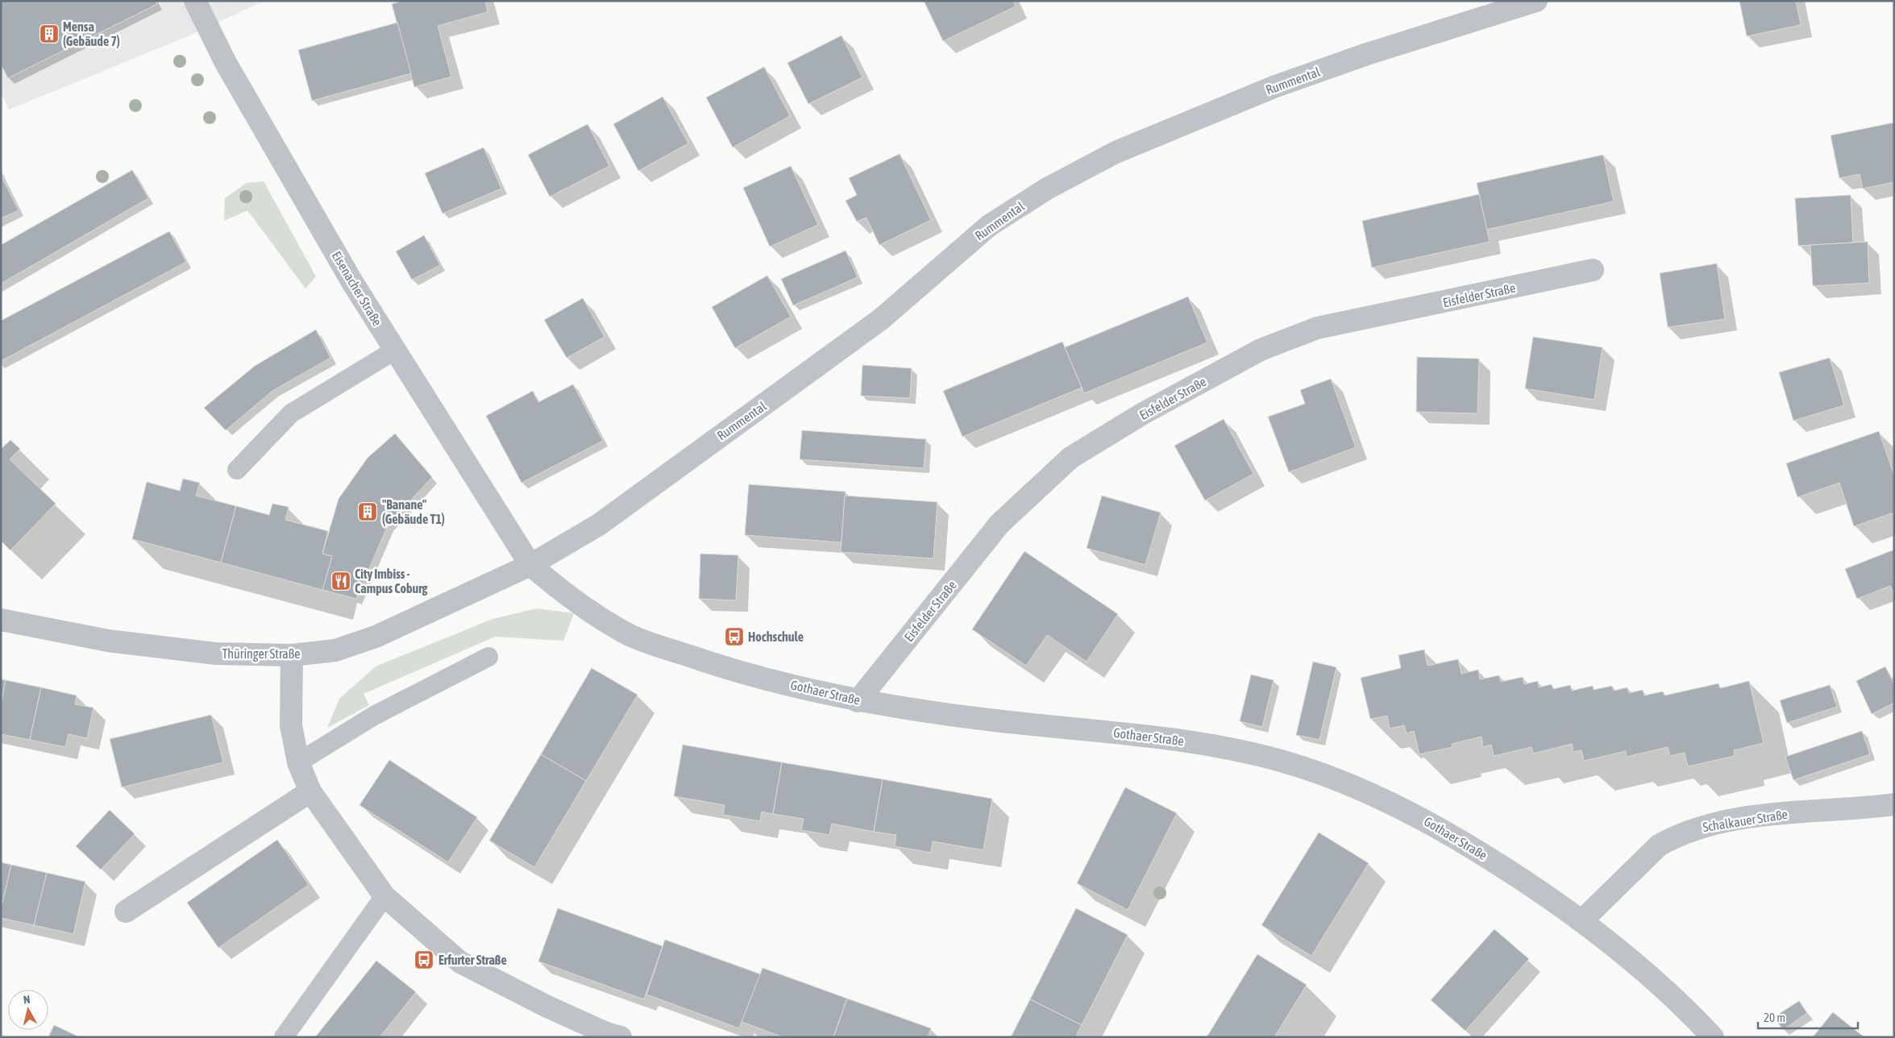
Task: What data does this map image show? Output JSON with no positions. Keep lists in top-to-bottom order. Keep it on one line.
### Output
{"streets":{"street":["Rummental","Eisenacher Straße","Eisfelder Straße","Thüringer Straße","Gothaer Straße","Schalkauer Straße"]},"crossings":[["Rummental","Eisenacher Straße"],["Rummental","Thüringer Straße"],["Rummental","Gothaer Straße"],["Eisenacher Straße","Thüringer Straße"],["Eisenacher Straße","Gothaer Straße"],["Eisfelder Straße","Gothaer Straße"],["Thüringer Straße","Gothaer Straße"],["Gothaer Straße","Schalkauer Straße"]],"places":{"building":["Mensa (Gebäude 7)","\"Banane\" (Gebäude T1)"],"restaurant":["City Imbiss - Campus Coburg"],"bus stop":["Hochschule","Erfurter Straße"]},"scale_bar":"20 m","north":"top"}
